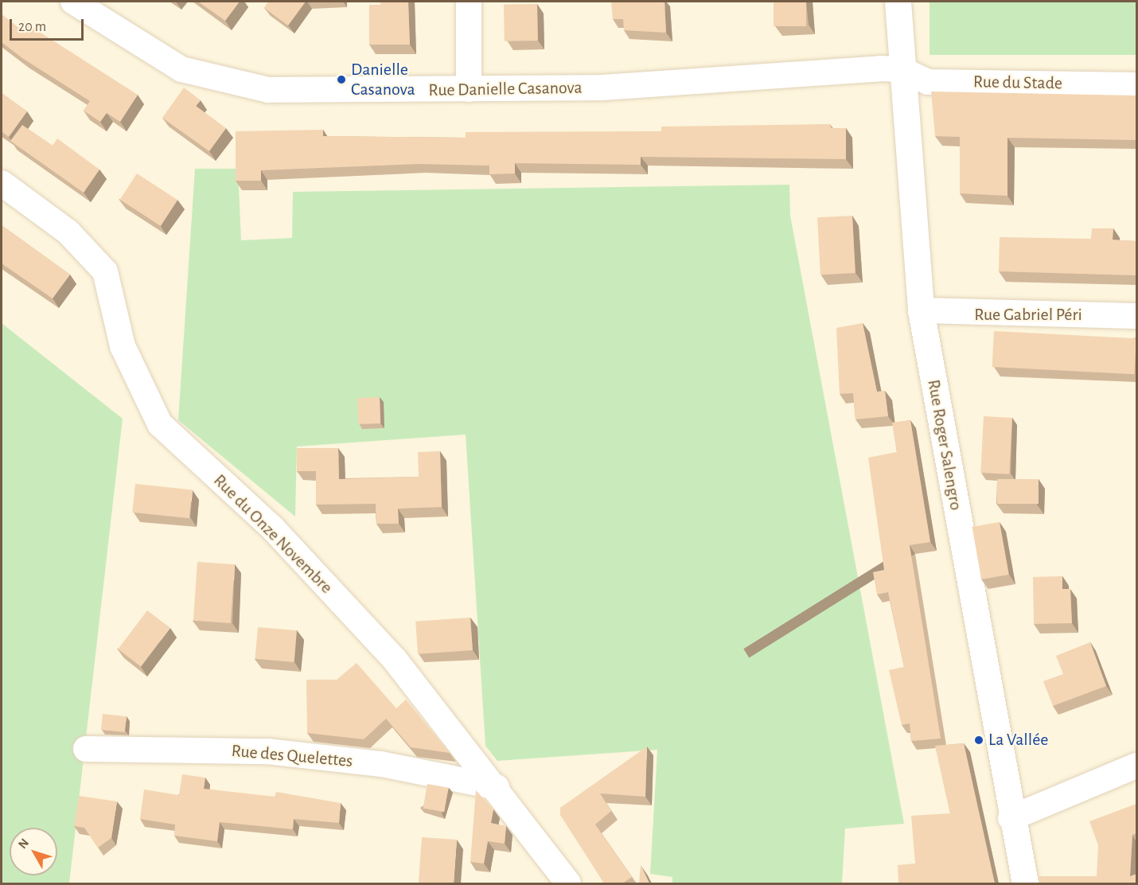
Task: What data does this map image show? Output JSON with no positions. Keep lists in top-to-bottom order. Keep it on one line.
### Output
{"streets":{"street":["Rue du Stade","Rue Danielle Casanova","Rue Gabriel Péri","Rue Roger Salengro","Rue du Onze Novembre","Rue des Quelettes"]},"crossings":[["Rue du Stade","Rue Danielle Casanova"],["Rue du Stade","Rue Roger Salengro"],["Rue Danielle Casanova","Rue Roger Salengro"],["Rue Gabriel Péri","Rue Roger Salengro"],["Rue du Onze Novembre","Rue des Quelettes"]],"places":["Danielle Casanova","La Vallée"],"scale_bar":"20 m","north":"top left"}
